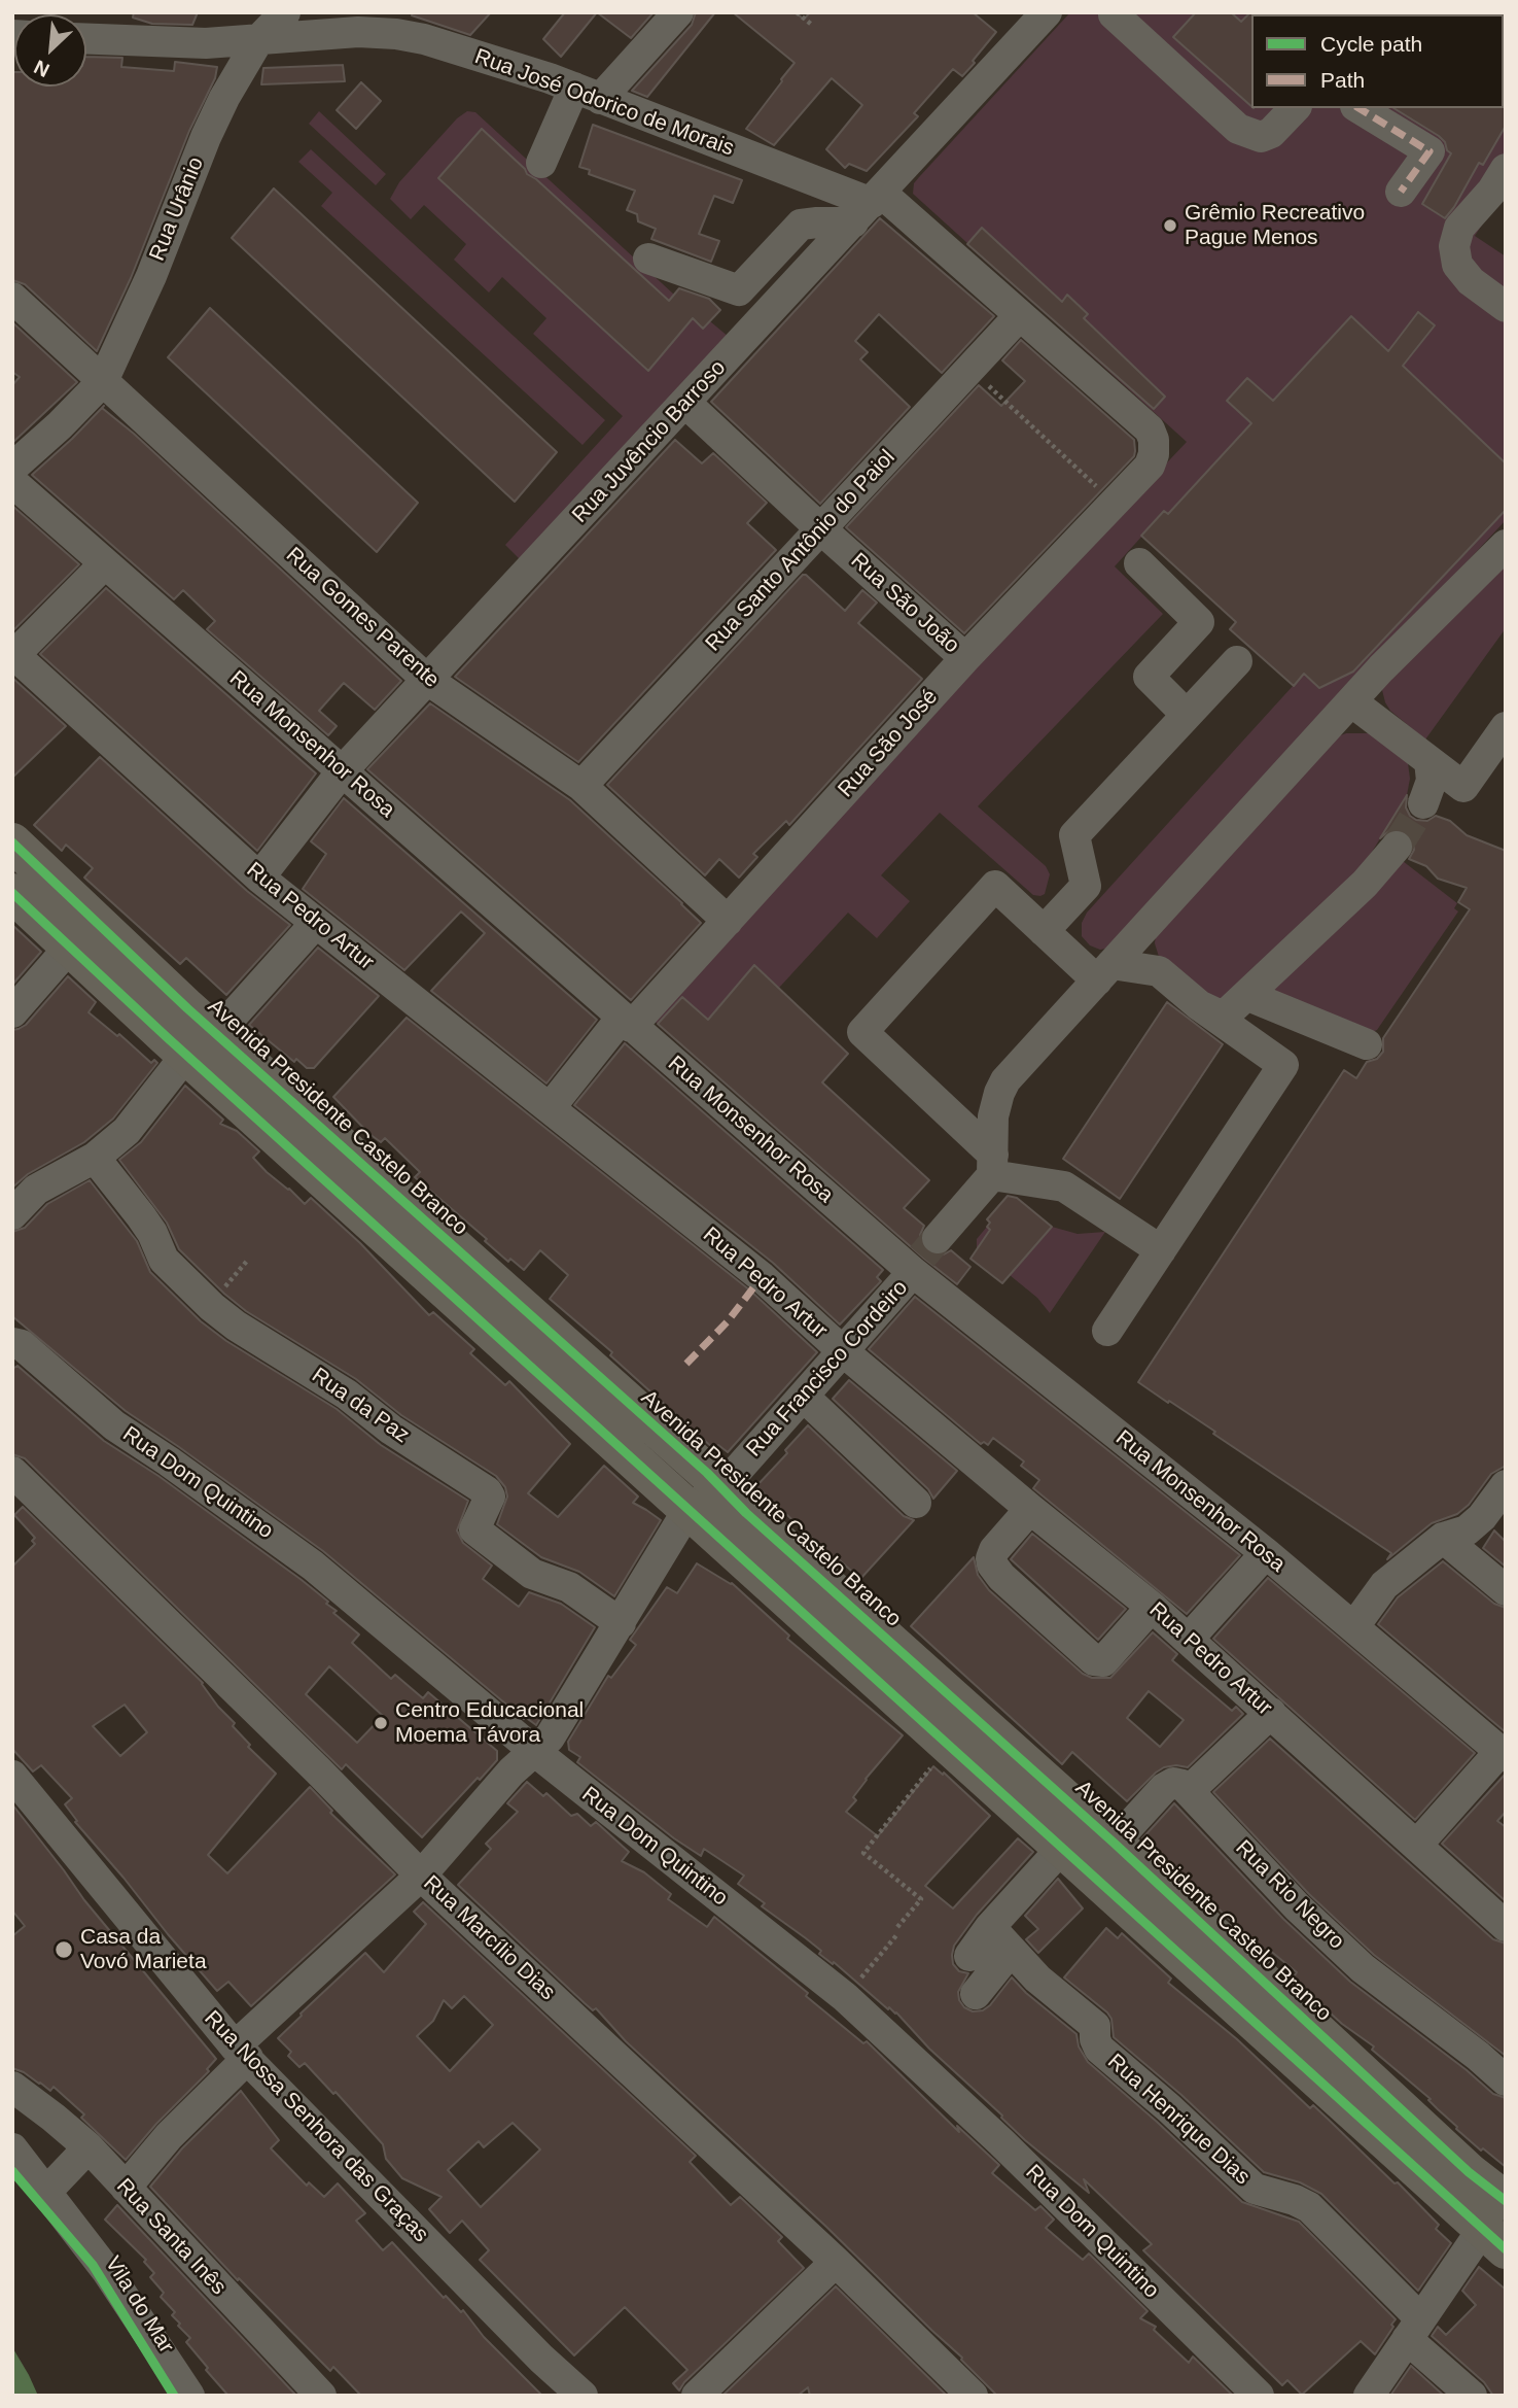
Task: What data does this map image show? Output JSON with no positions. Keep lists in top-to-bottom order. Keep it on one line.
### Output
{"streets":{"main road":["Avenida Presidente Castelo Branco"],"street":["Rua José Odorico de Morais","Rua Urânio","Rua Juvêncio Barroso","Rua Santo Antônio do Paiol","Rua São João","Rua Gomes Parente","Rua São José","Rua Monsenhor Rosa","Rua Pedro Artur","Rua Francisco Cordeiro","Rua da Paz","Rua Dom Quintino","Rua Rio Negro","Rua Marcílio Dias","Rua Henrique Dias","Rua Nossa Senhora das Graças","Rua Santa Inês"],"cycle path":["Vila do Mar"]},"crossings":[["Rua José Odorico de Morais","Rua Urânio"],["Rua José Odorico de Morais","Rua Juvêncio Barroso"],["Rua José Odorico de Morais","Rua Santo Antônio do Paiol"],["Rua José Odorico de Morais","Rua São José"],["Rua Urânio","Rua Gomes Parente"],["Rua Juvêncio Barroso","Rua São João"],["Rua Juvêncio Barroso","Rua Gomes Parente"],["Rua Juvêncio Barroso","Rua Monsenhor Rosa"],["Rua Juvêncio Barroso","Rua Pedro Artur"],["Rua Santo Antônio do Paiol","Rua São João"],["Rua Santo Antônio do Paiol","Rua Gomes Parente"],["Rua São João","Rua São José"],["Rua Gomes Parente","Rua São José"],["Rua São José","Rua Monsenhor Rosa"],["Rua São José","Rua Pedro Artur"],["Rua Monsenhor Rosa","Rua Francisco Cordeiro"],["Rua Pedro Artur","Rua Francisco Cordeiro"],["Avenida Presidente Castelo Branco","Rua Francisco Cordeiro"],["Rua Francisco Cordeiro","Rua da Paz"],["Rua Francisco Cordeiro","Rua Dom Quintino"],["Rua Francisco Cordeiro","Rua Marcílio Dias"],["Rua Francisco Cordeiro","Rua Nossa Senhora das Graças"],["Rua Francisco Cordeiro","Rua Santa Inês"]],"places":["Grêmio Recreativo Pague Menos","Centro Educacional Moema Távora","Casa da Vovó Marieta"],"legend":["Cycle path","Path"],"north":"bottom left"}
